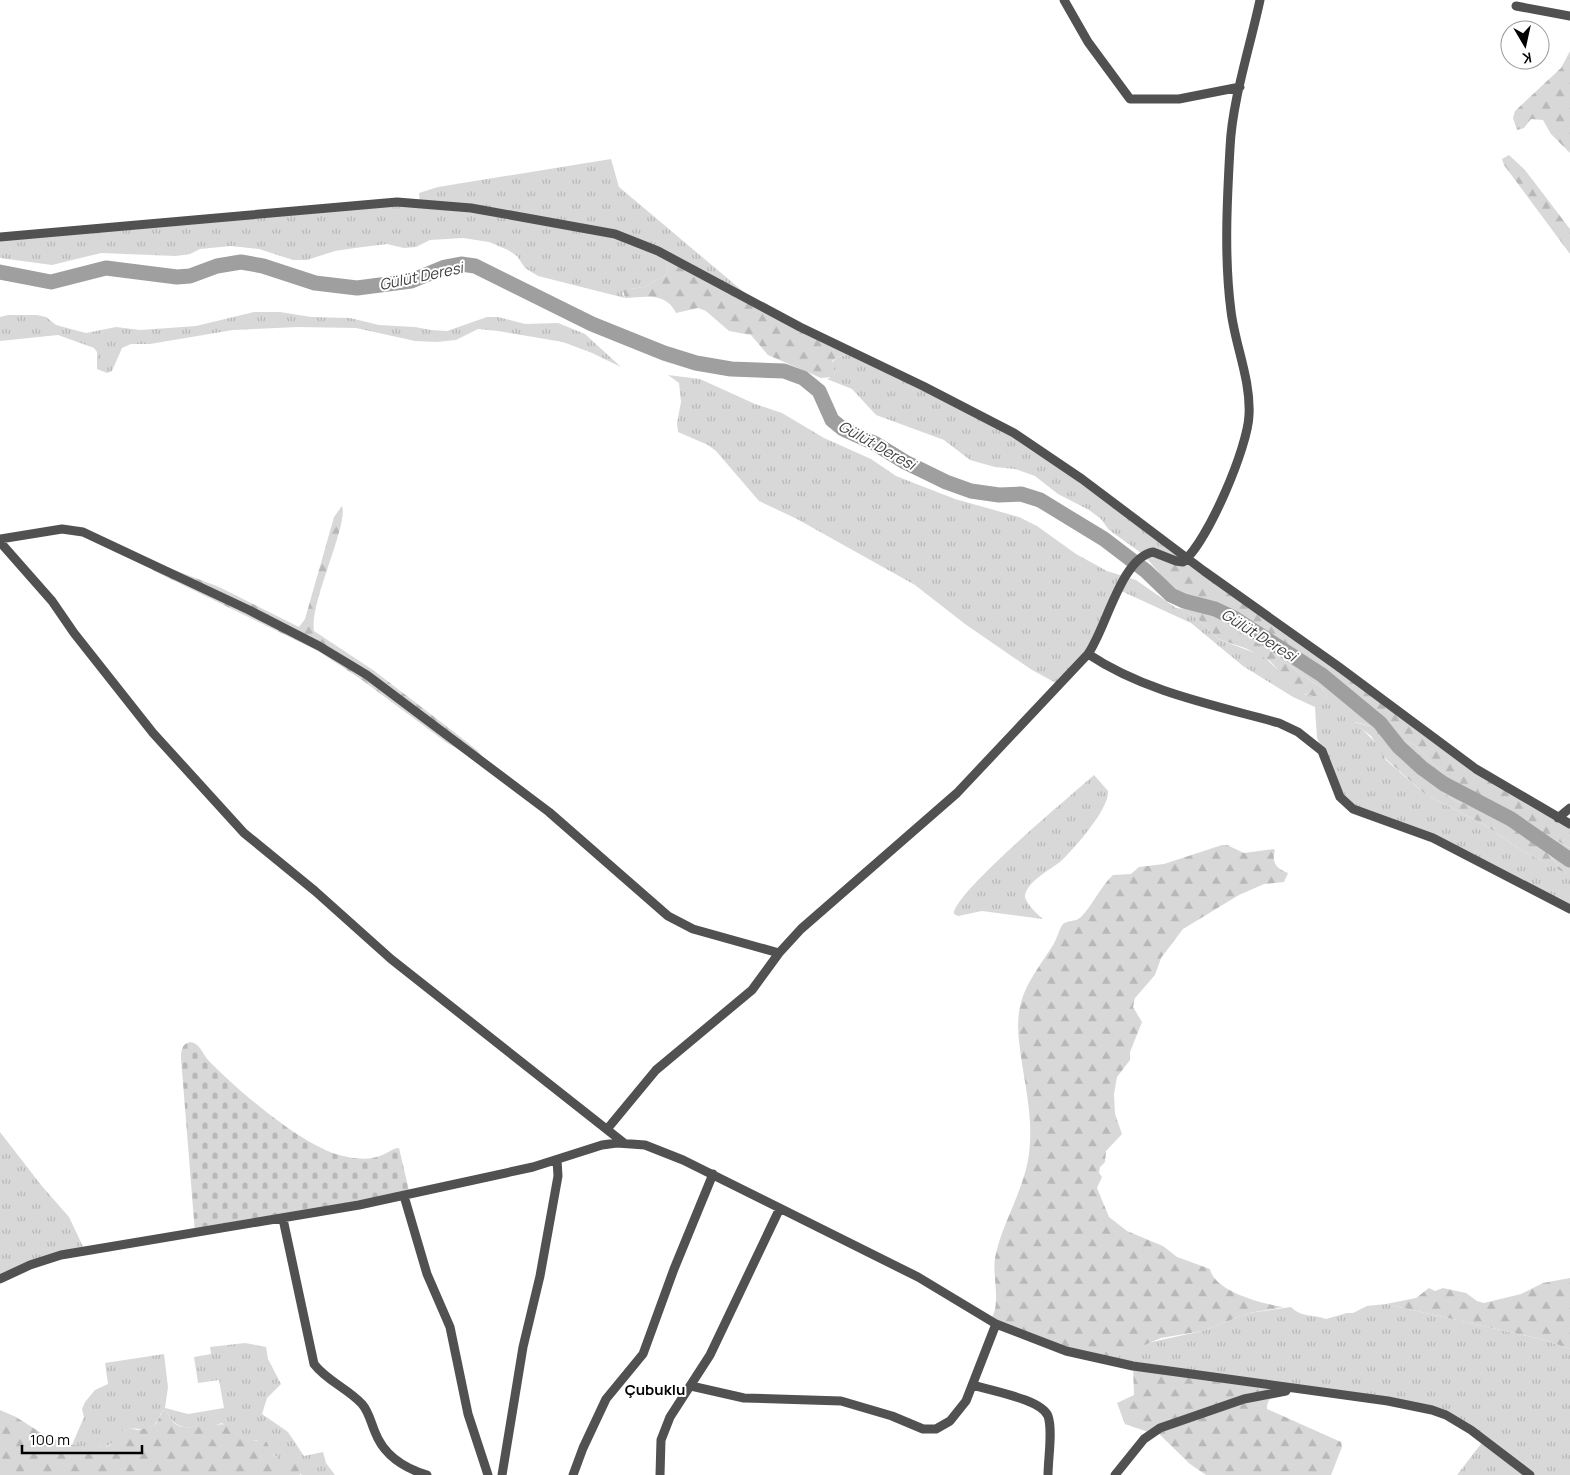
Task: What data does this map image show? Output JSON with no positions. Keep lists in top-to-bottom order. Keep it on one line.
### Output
{"districts":["Çubuklu"],"water":["Gülüt Deresi"],"scale_bar":"100 m","north":"bottom"}
